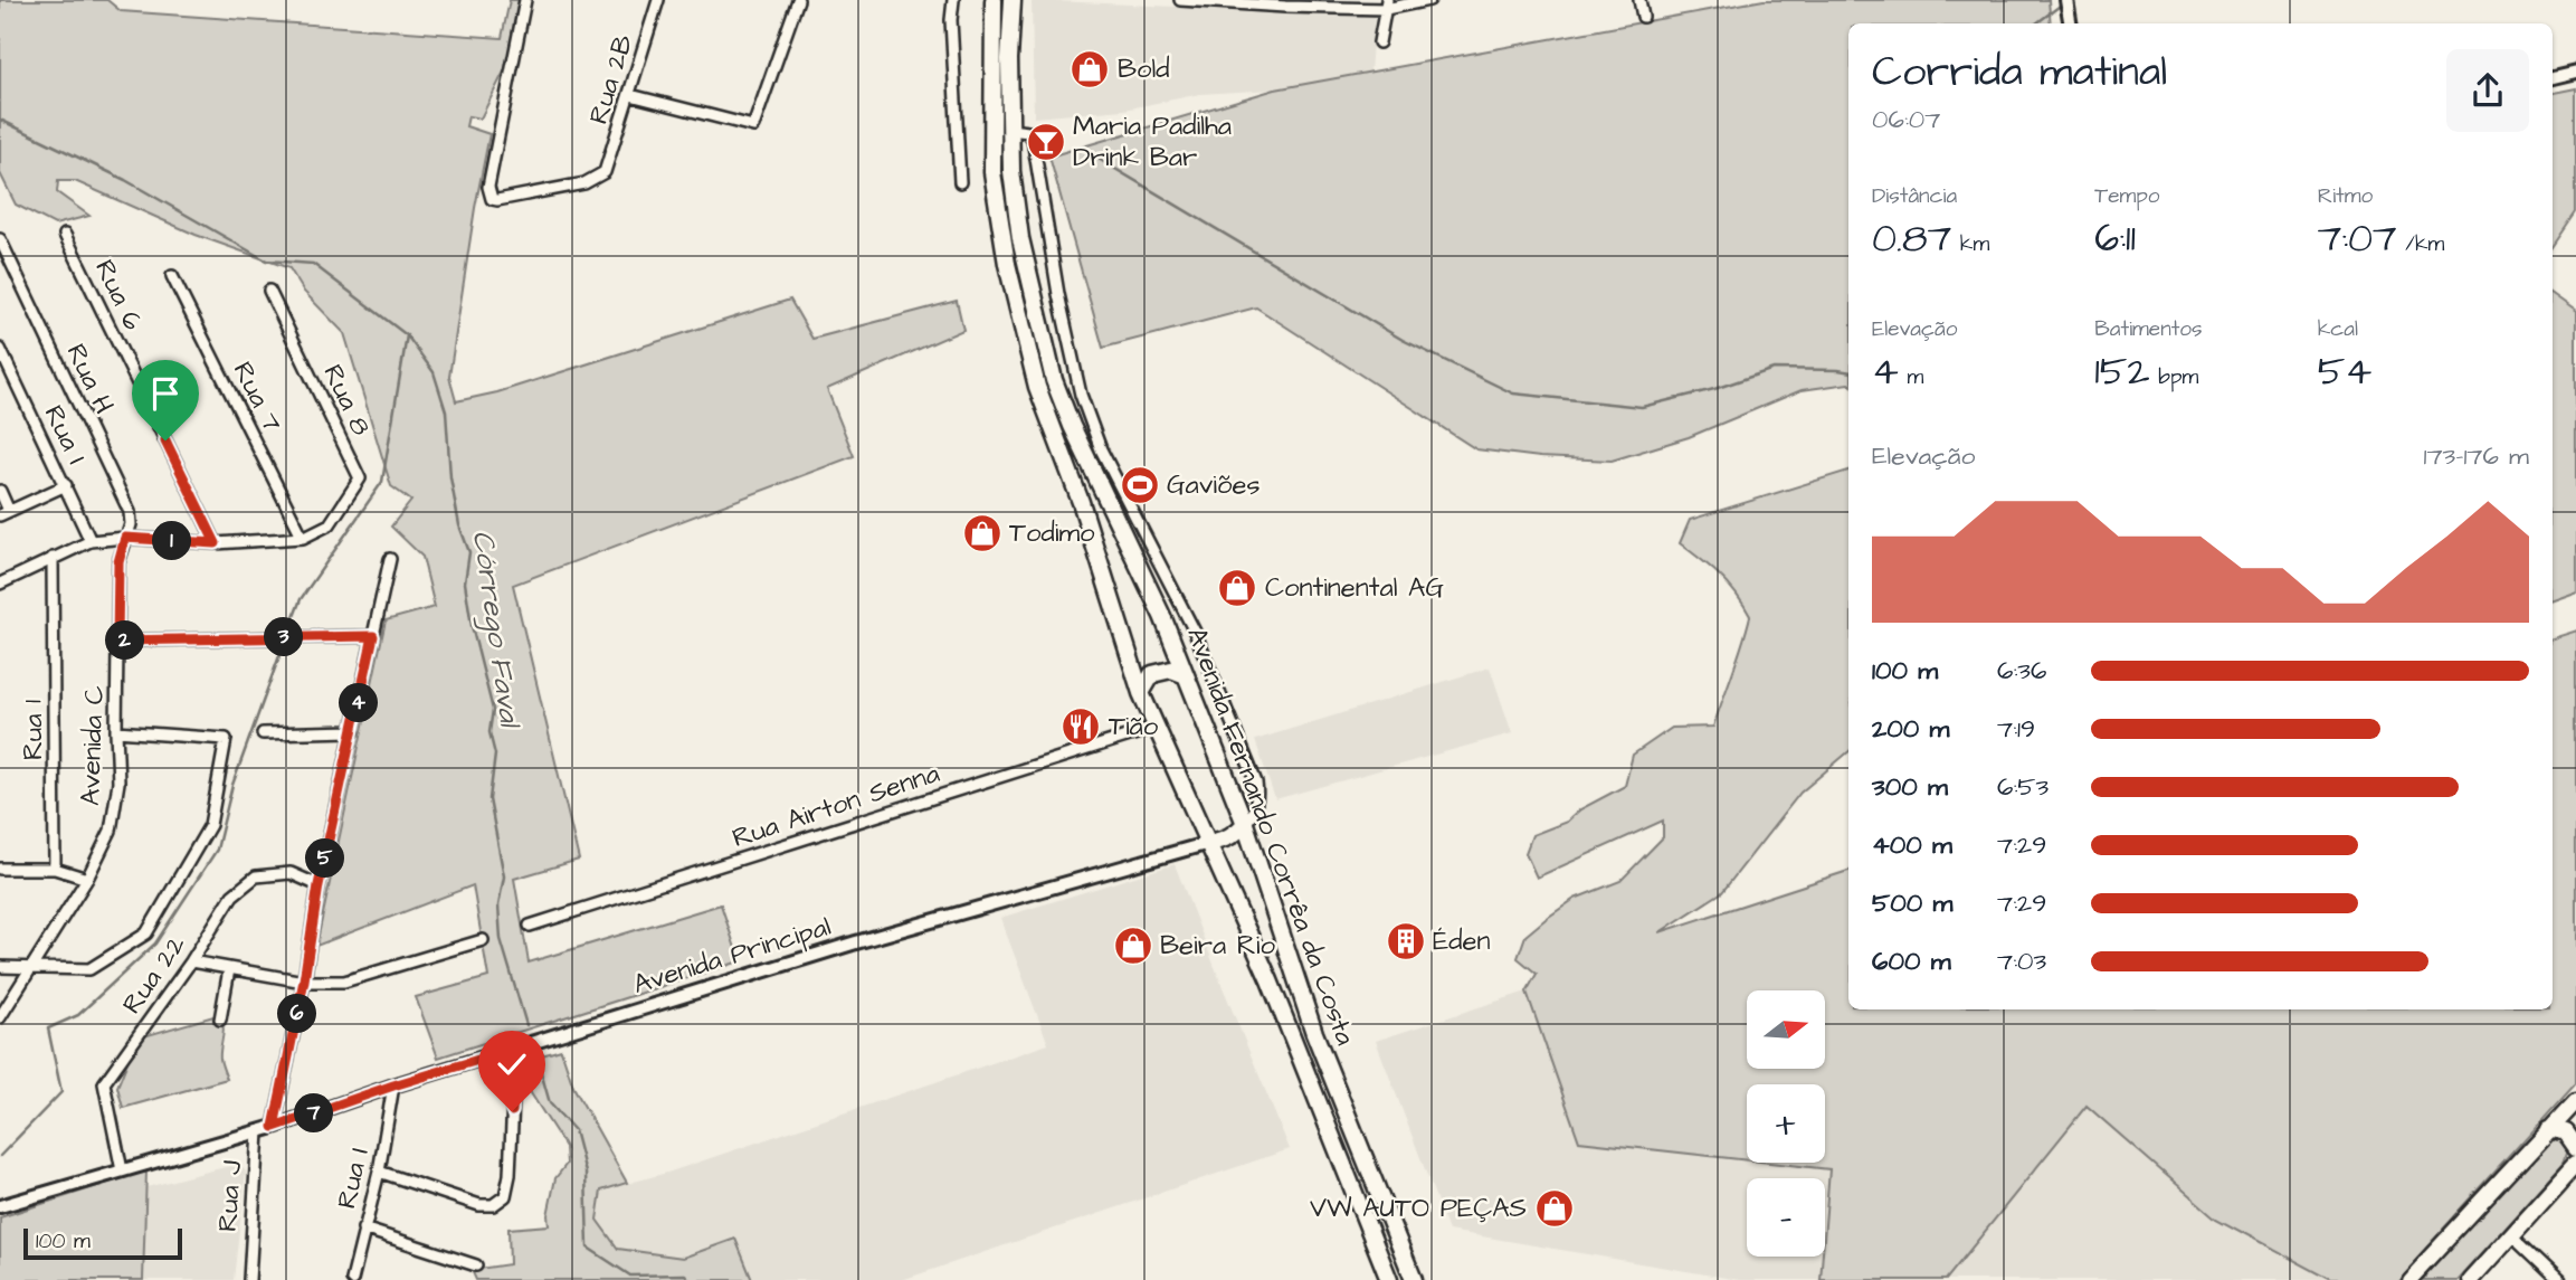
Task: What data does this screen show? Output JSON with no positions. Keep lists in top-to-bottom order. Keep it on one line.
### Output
{"streets":{"main road":["Avenida Fernando Corrêa da Costa"],"street":["Rua 2B","Rua 6","Rua H","Rua 7","Rua 8","Rua I","Rua 1","Avenida C","Rua Airton Senna","Avenida Principal","Rua 22","Rua J"]},"crossings":[["Rua H","Avenida C"],["Rua 7","Rua 8"],["Rua I","Avenida Principal"],["Rua Airton Senna","Avenida Fernando Corrêa da Costa"],["Avenida Fernando Corrêa da Costa","Avenida Principal"],["Avenida Principal","Rua J"]],"water":["Córrego Faval"],"places":{"shop":["Bold","Todimo","Continental AG","Beira Rio","VW AUTO PEÇAS"],"bar":["Maria Padilha Drink Bar"],"sports":["Gaviões"],"restaurant":["Tião"],"building":["Éden"]},"scale_bar":"100 m","north":"right","page":{"heading":["Corrida matinal","06:07"],"stats":[["Distância","0.87 km"],["Tempo","6:11"],["Ritmo","7:07 /km"],["Elevação","4 m"],["Batimentos","152 bpm"],["kcal","54"]],"chart":["Elevação","173–176 m"],"pins":["1","3","2","4","5","6","7"],"list":[{"name":"100 m","note":"6:36"},{"name":"200 m","note":"7:19"},{"name":"300 m","note":"6:53"},{"name":"400 m","note":"7:29"},{"name":"500 m","note":"7:29"},{"name":"600 m","note":"7:03"}],"map_buttons":["+","−"],"scale":"100 m"}}
